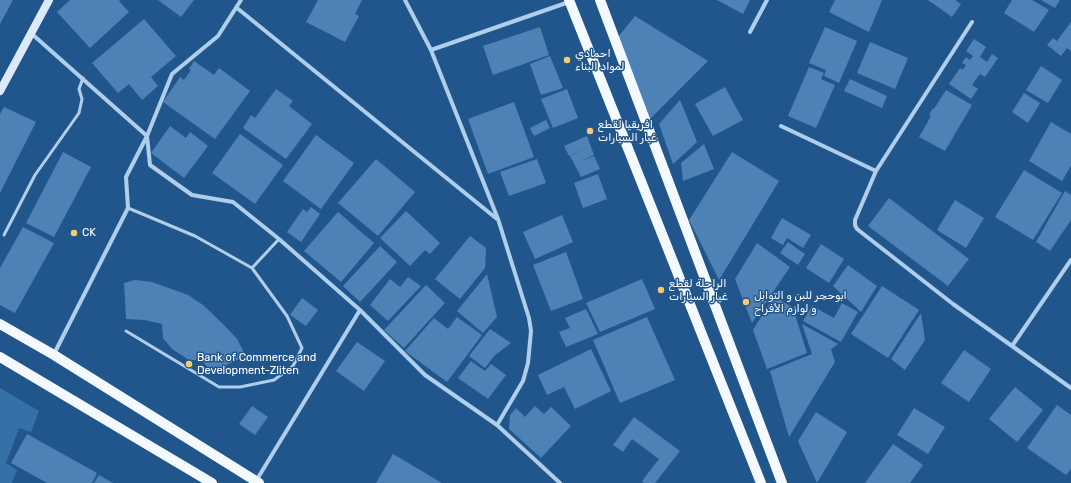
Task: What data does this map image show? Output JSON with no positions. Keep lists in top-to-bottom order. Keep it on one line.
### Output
{"places":["احمادي لمواد البناء","افريقيا لقطع غيار السيارات","CK","الراحلة لقطع غيار السيارات","ابوحجر للبن و التوابل و لوازم الأفراح","Bank of Commerce and Development-Zliten"]}
